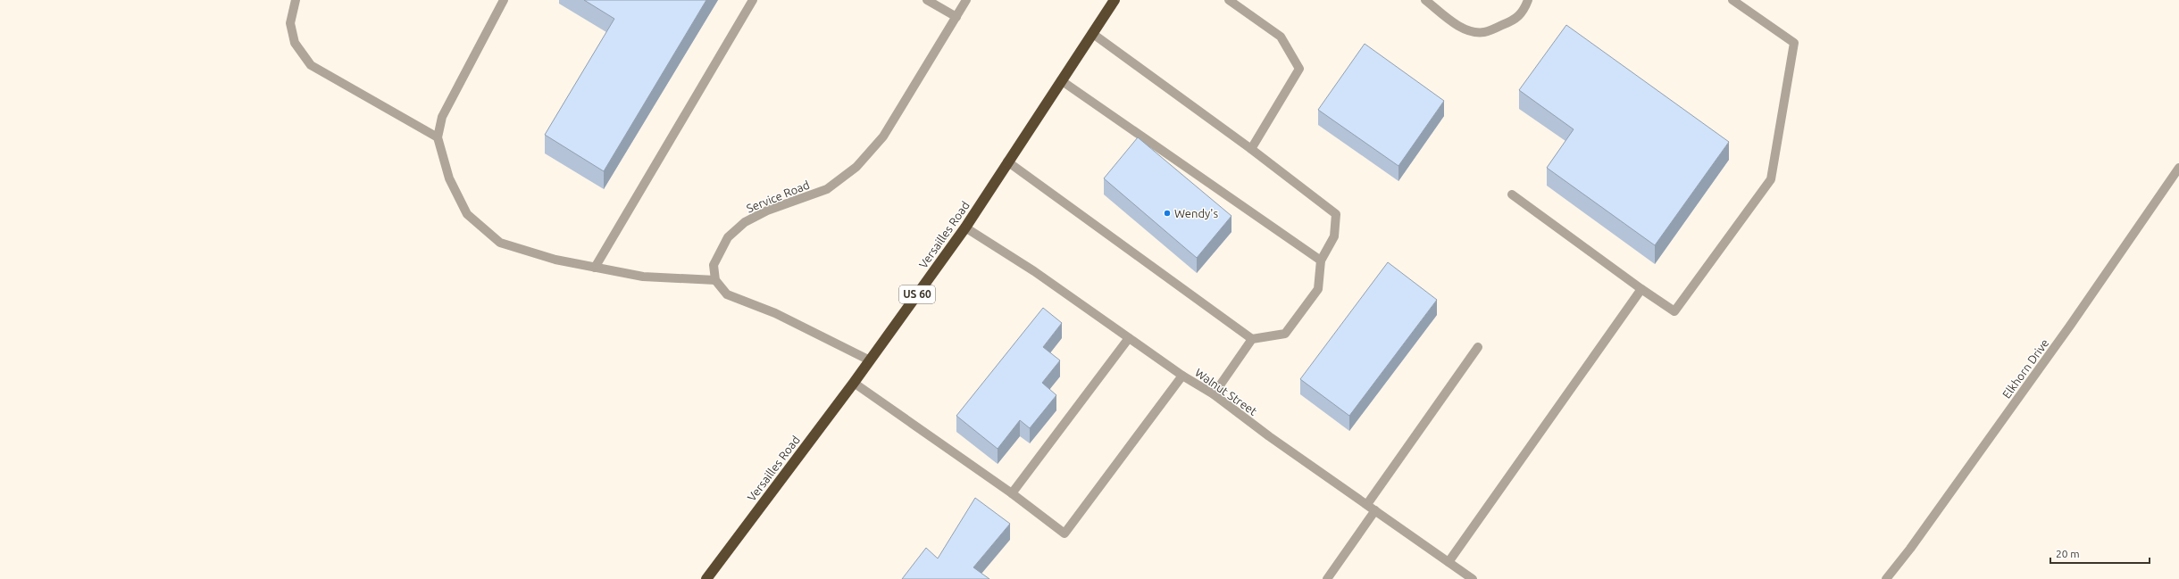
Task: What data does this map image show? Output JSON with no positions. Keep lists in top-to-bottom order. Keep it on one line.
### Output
{"streets":{"highway":["Versailles Road","US 60"],"street":["Service Road","Elkhorn Drive","Walnut Street"]},"crossings":[["Versailles Road","Walnut Street"]],"places":["Wendy's"],"scale_bar":"20 m"}
